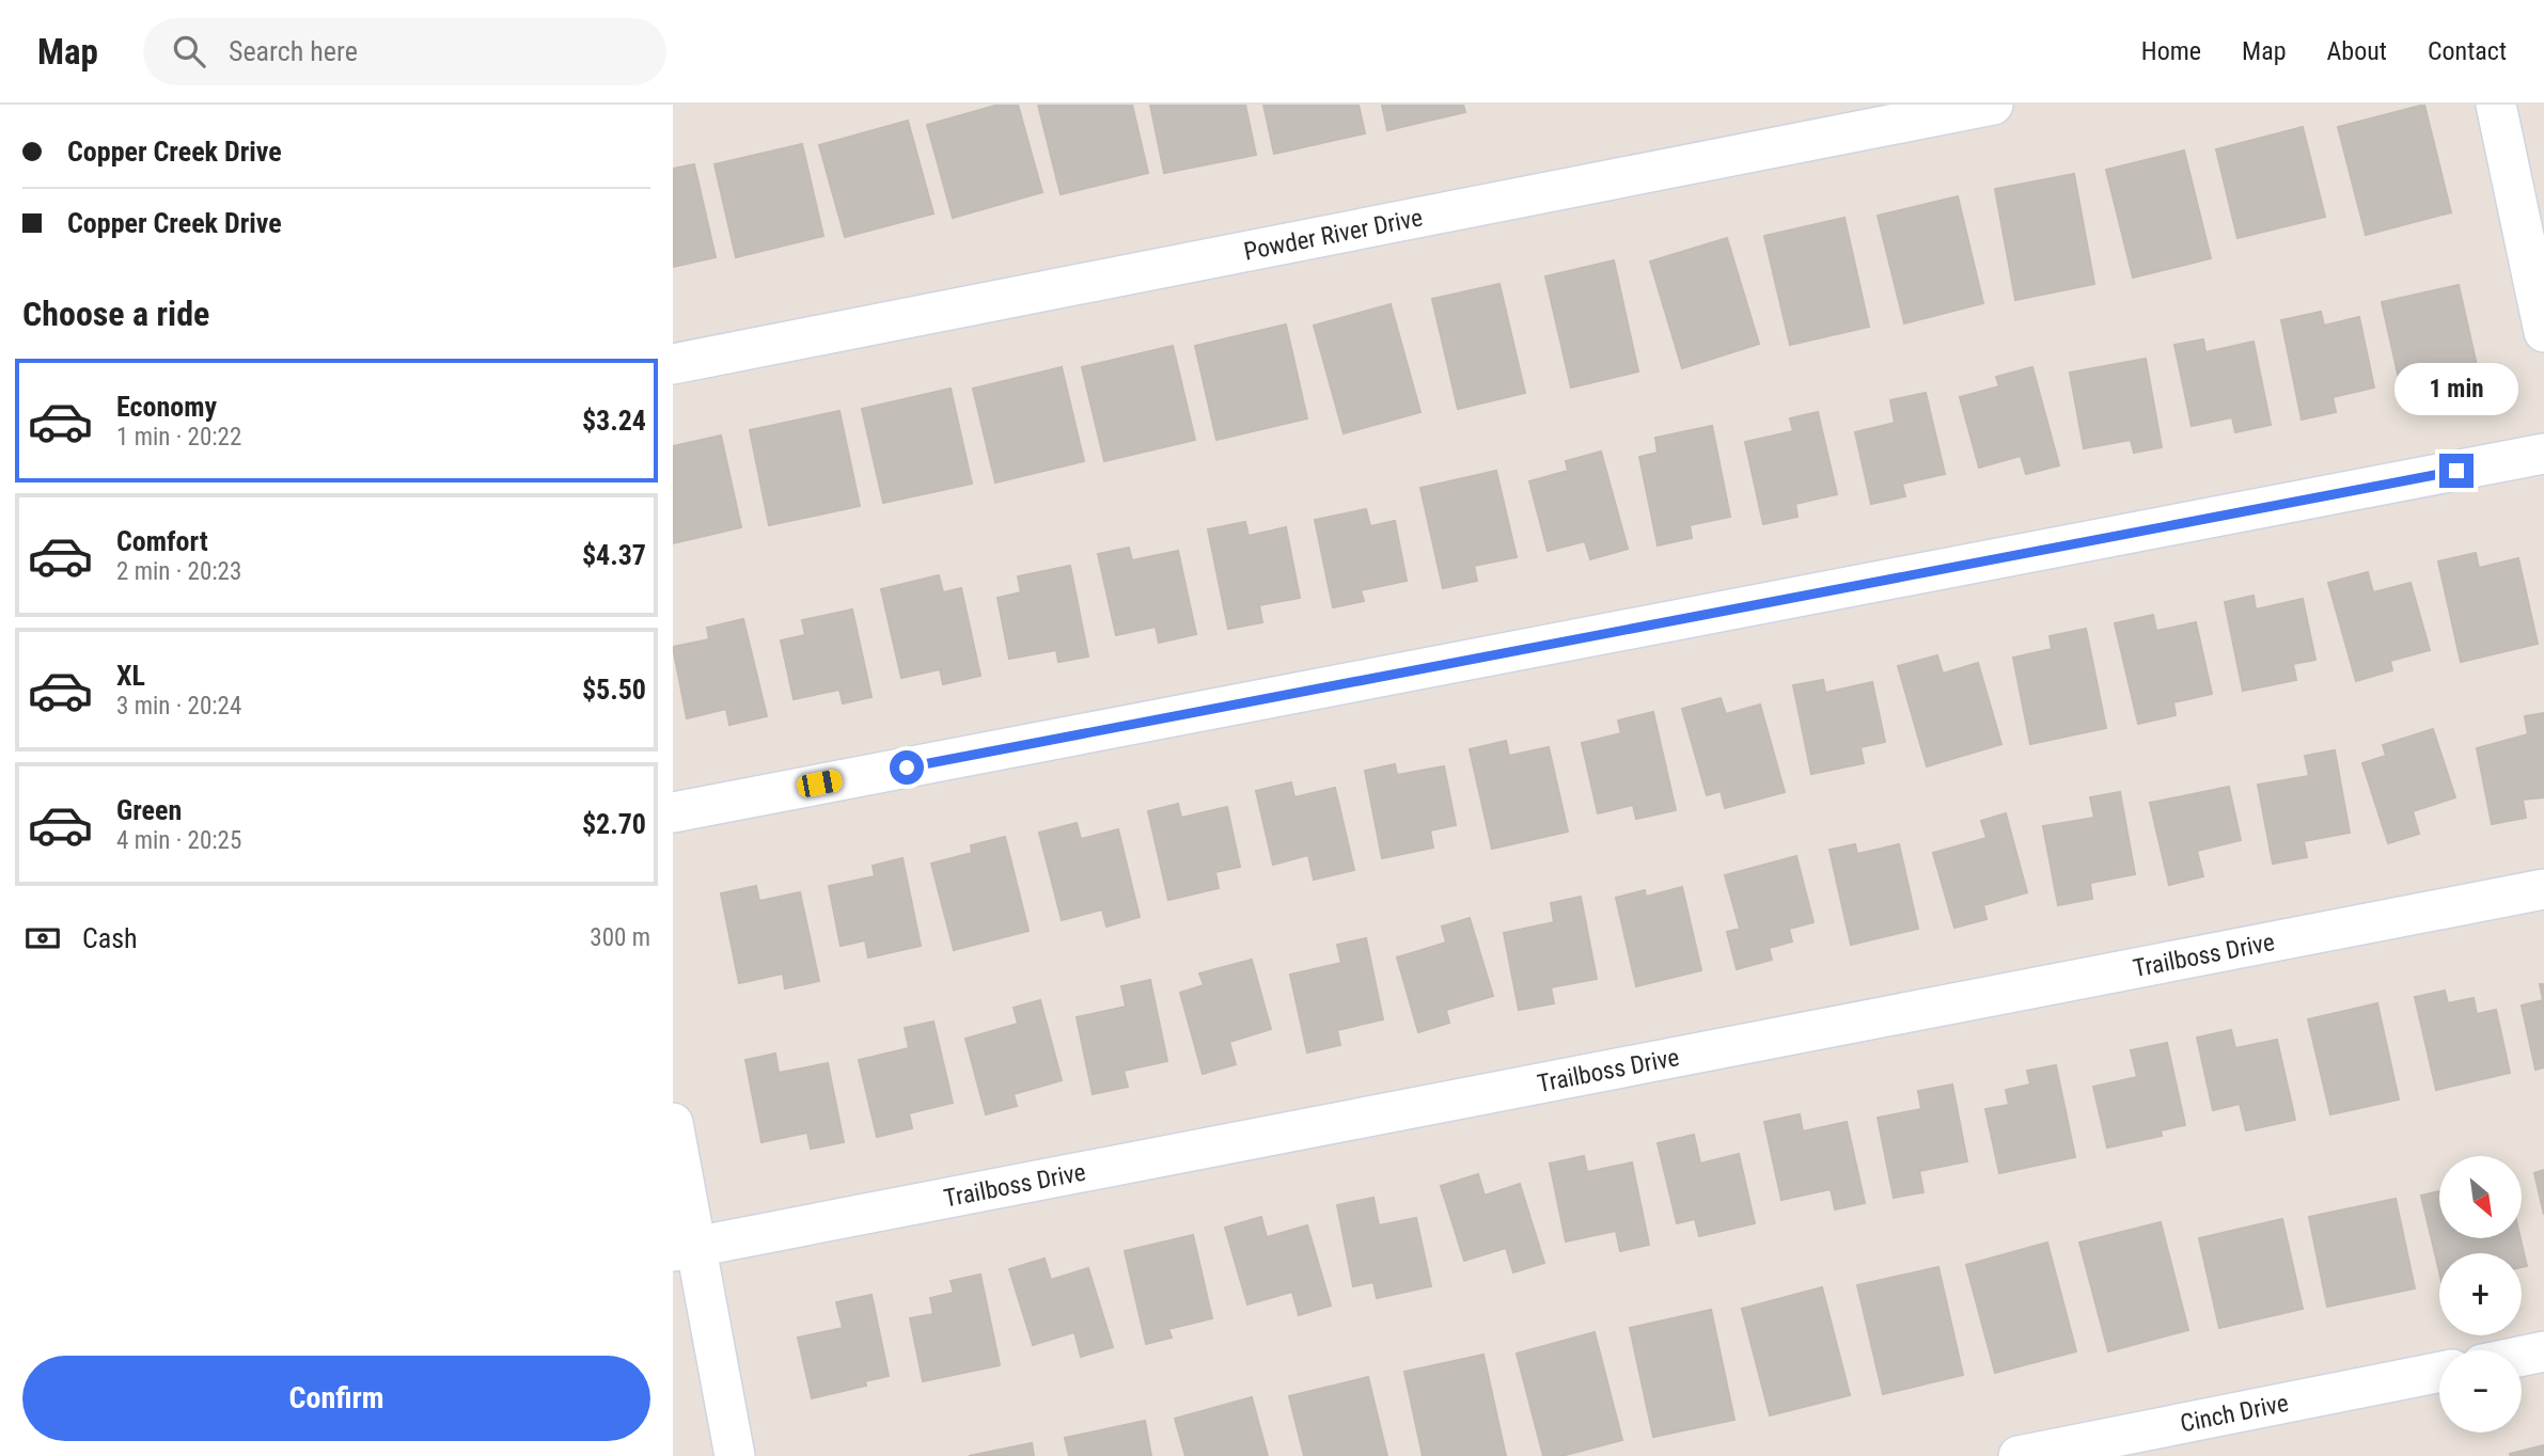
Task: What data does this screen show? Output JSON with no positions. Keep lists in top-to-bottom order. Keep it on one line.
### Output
{"streets":{"street":["Powder River Drive","Trailboss Drive","Cinch Drive"]},"north":"bottom right","page":{"header":"Map","search":"Search here","nav":["Home","Map","About","Contact"],"banner":["Copper Creek Drive","Copper Creek Drive"],"heading":"Choose a ride","list":[{"name":"Economy","note":"1 min · 20:22","value":"$3.24"},{"name":"Comfort","note":"2 min · 20:23","value":"$4.37"},{"name":"XL","note":"3 min · 20:24","value":"$5.50"},{"name":"Green","note":"4 min · 20:25","value":"$2.70"}],"bubble":"1 min","pay":["Cash","300 m"],"map_buttons":["+","−"],"buttons":"Confirm"}}
